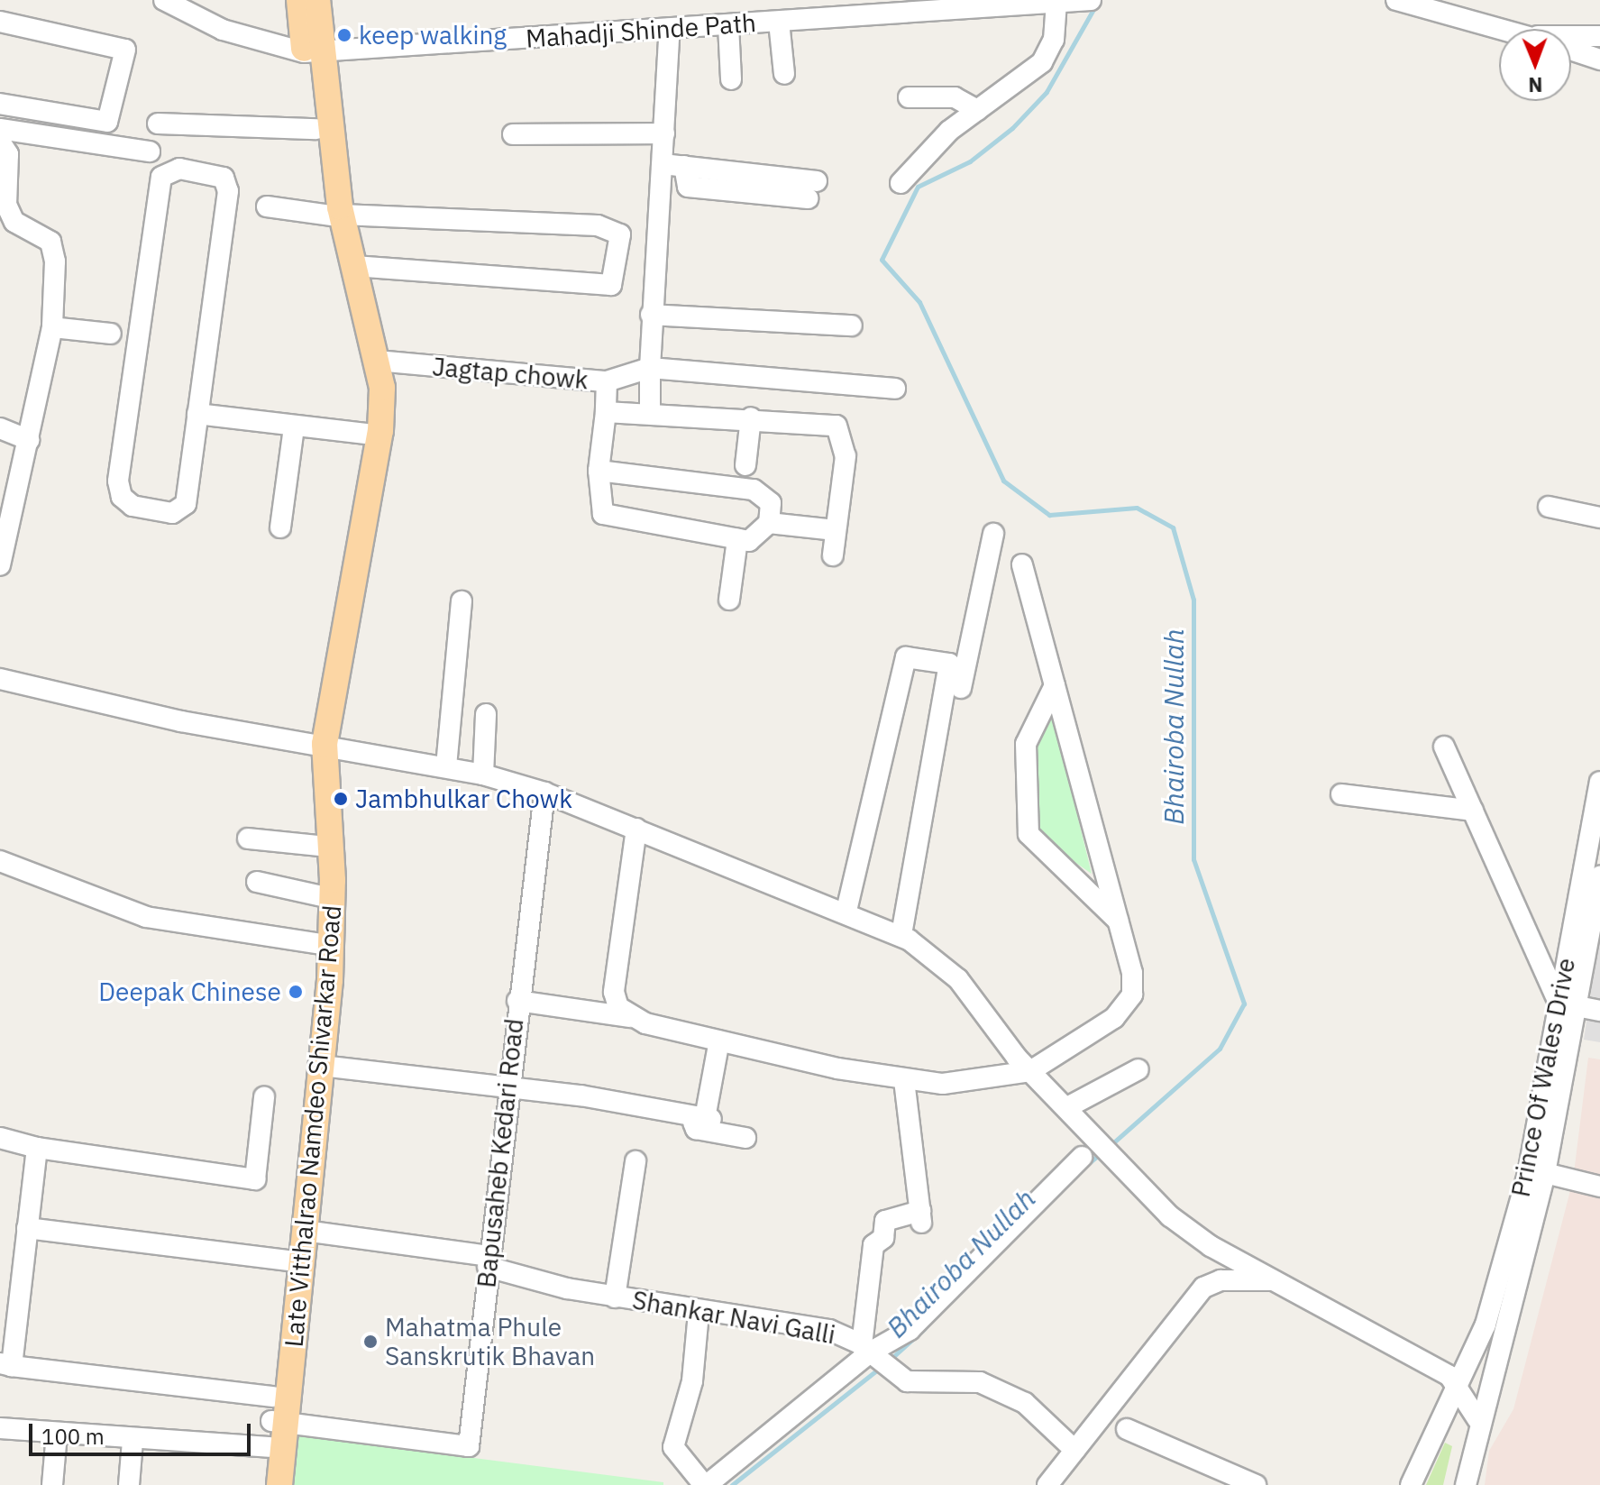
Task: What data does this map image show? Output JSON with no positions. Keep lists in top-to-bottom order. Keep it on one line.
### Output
{"streets":{"main road":["Late Vitthalrao Namdeo Shivarkar Road"],"street":["Mahadji Shinde Path","Jagtap chowk","Prince Of Wales Drive","Bapusaheb Kedari Road","Shankar Navi Galli"]},"crossings":[["Mahadji Shinde Path","Late Vitthalrao Namdeo Shivarkar Road"],["Jagtap chowk","Late Vitthalrao Namdeo Shivarkar Road"],["Late Vitthalrao Namdeo Shivarkar Road","Bapusaheb Kedari Road"],["Late Vitthalrao Namdeo Shivarkar Road","Shankar Navi Galli"],["Bapusaheb Kedari Road","Shankar Navi Galli"]],"water":["Bhairoba Nullah"],"places":["keep walking","Jambhulkar Chowk","Deepak Chinese","Mahatma Phule Sanskrutik Bhavan"],"scale_bar":"100 m","north":"bottom"}
